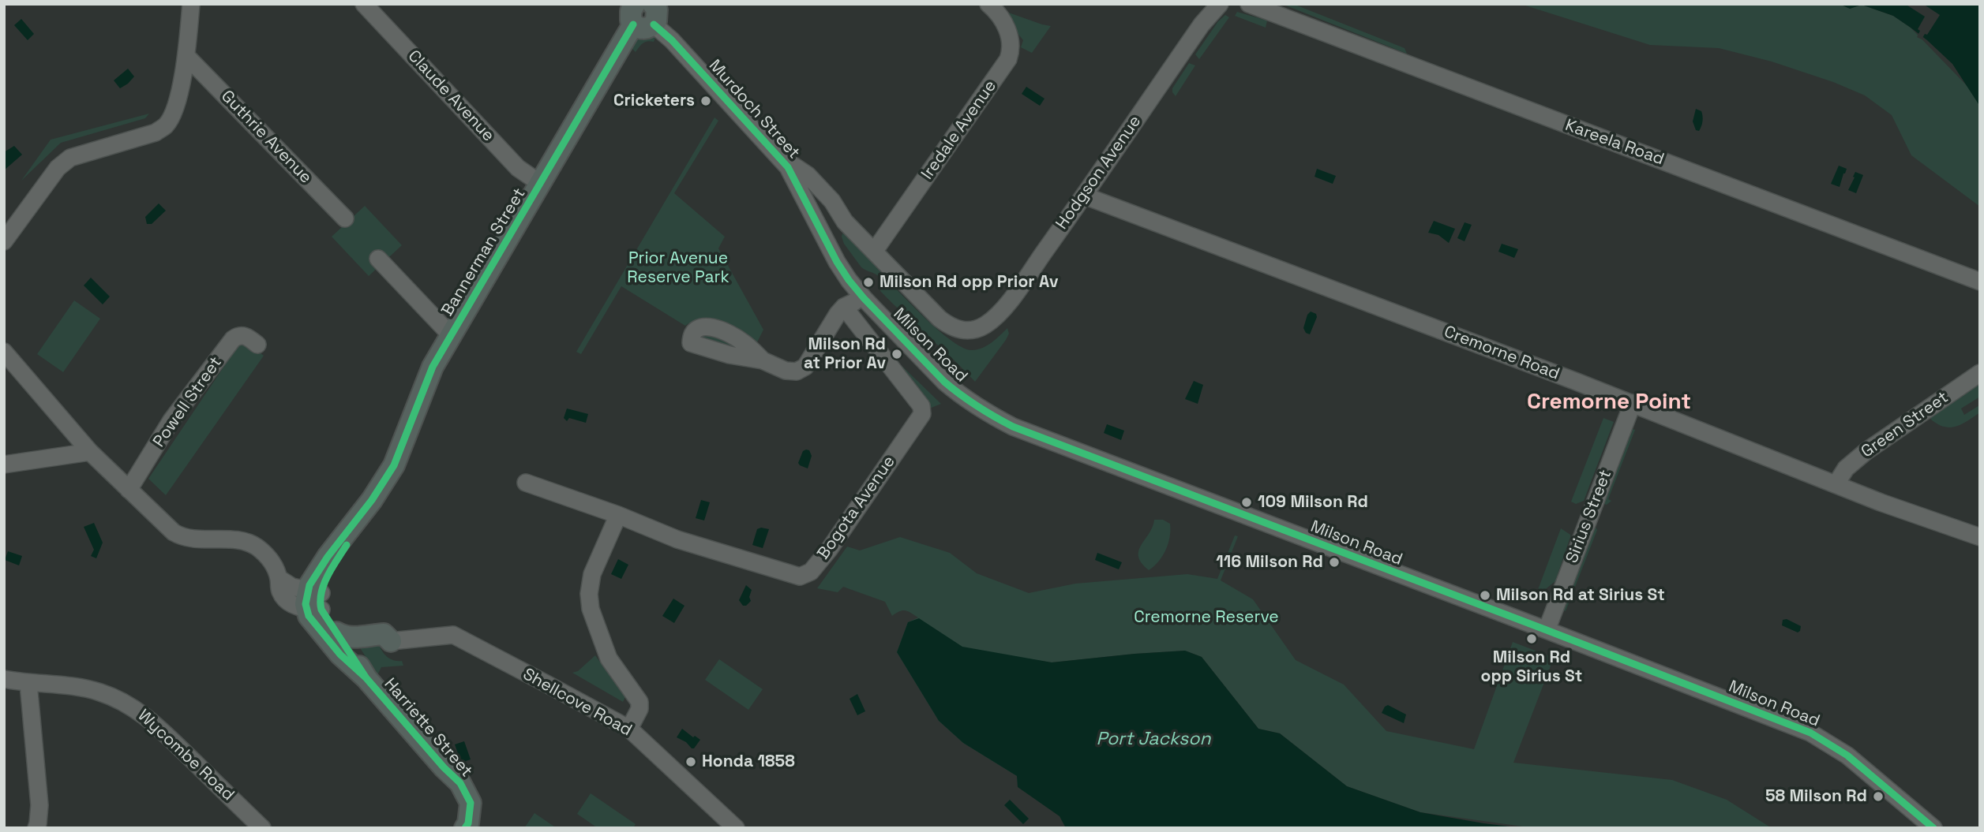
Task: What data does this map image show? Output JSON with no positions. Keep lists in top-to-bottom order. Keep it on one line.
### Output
{"streets":{"main road":["Bannerman Street","Harriette Street"],"street":["Claude Avenue","Murdoch Street","Iredale Avenue","Guthrie Avenue","Kareela Road","Hodgson Avenue","Milson Road","Cremorne Road","Powell Street","Green Street","Bogota Avenue","Sirius Street","Shellcove Road","Wycombe Road"]},"crossings":[["Claude Avenue","Bannerman Street"],["Murdoch Street","Iredale Avenue"],["Murdoch Street","Hodgson Avenue"],["Murdoch Street","Bannerman Street"],["Murdoch Street","Milson Road"],["Hodgson Avenue","Cremorne Road"],["Bannerman Street","Harriette Street"],["Milson Road","Sirius Street"],["Cremorne Road","Green Street"],["Cremorne Road","Sirius Street"]],"districts":["Cremorne Point"],"water":["Port Jackson"],"parks":["Prior Avenue Reserve Park","Cremorne Reserve"],"places":["Cricketers","Milson Rd opp Prior Av","Milson Rd at Prior Av","109 Milson Rd","116 Milson Rd","Milson Rd at Sirius St","Milson Rd opp Sirius St","Honda 1858","58 Milson Rd"]}
